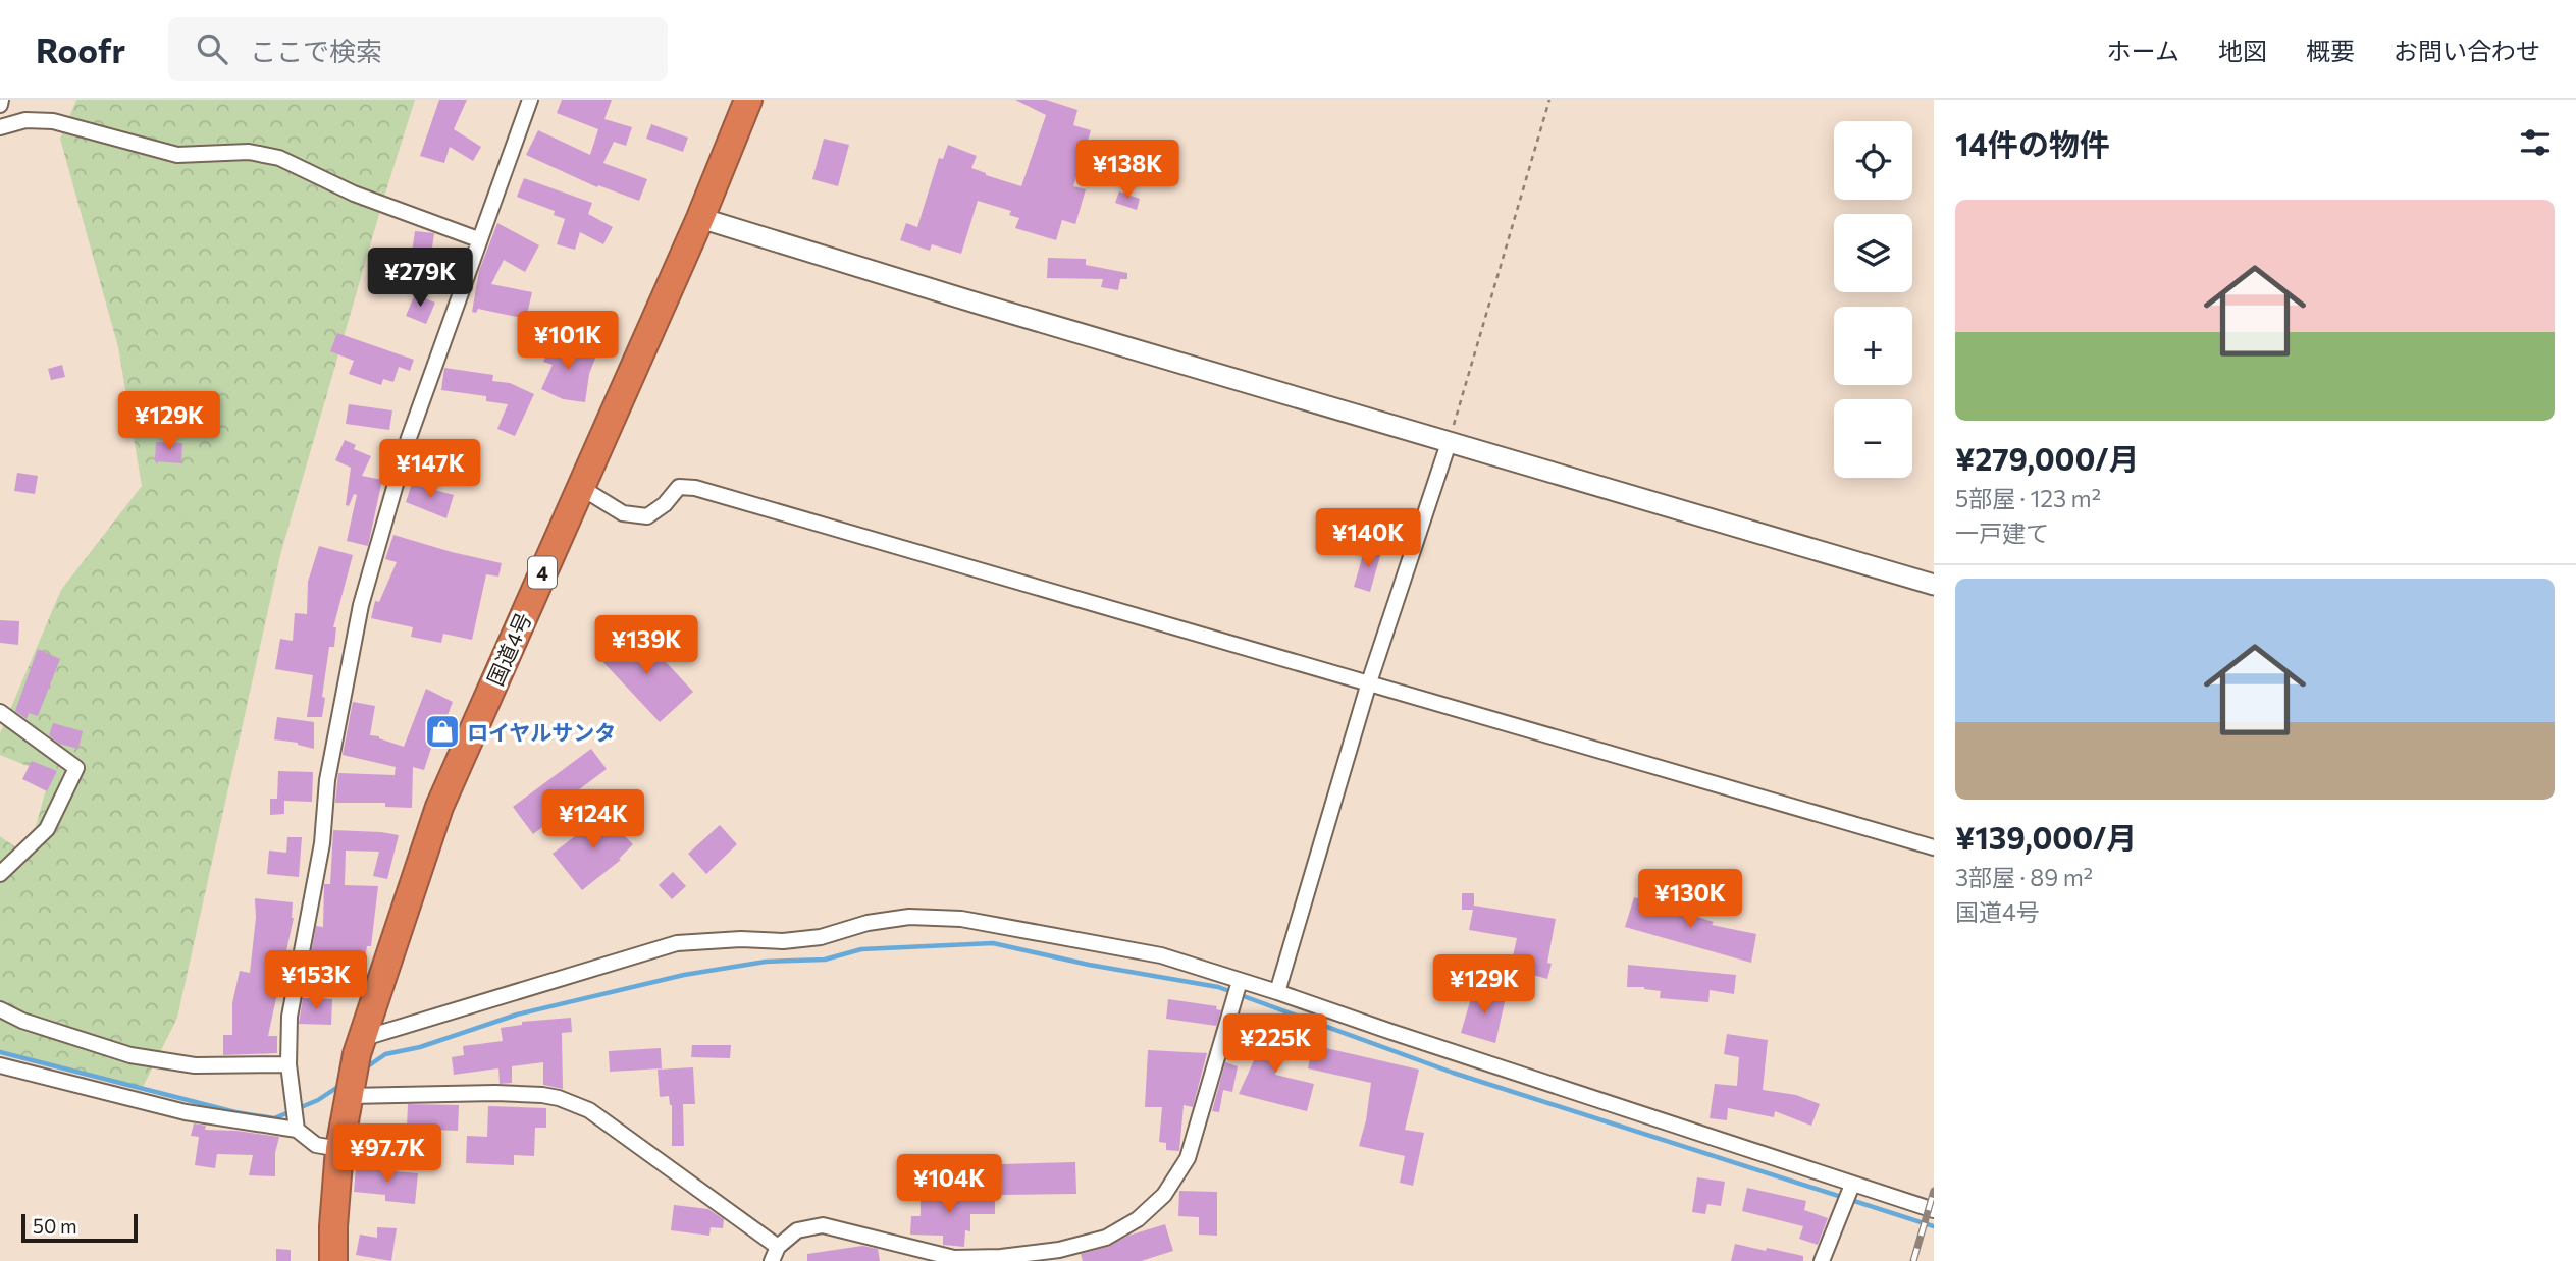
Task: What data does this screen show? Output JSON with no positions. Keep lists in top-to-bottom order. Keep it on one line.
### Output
{"streets":{"highway":["4","国道4号"]},"places":{"shop":["ロイヤルサンタ"]},"scale_bar":"50 m","page":{"header":"Roofr","search":"ここで検索","nav":["ホーム","地図","概要","お問い合わせ"],"heading":"14件の物件","map_buttons":["+","−"],"price":["¥138K","¥279K","¥101K","¥129K","¥147K","¥140K","¥139K","¥124K","¥130K","¥153K","¥129K","¥225K","¥97.7K","¥104K"],"list":[{"name":"¥279,000/月","note":"5部屋 · 123 m² · 一戸建て"},{"name":"¥139,000/月","note":"3部屋 · 89 m² · 国道4号"}],"scale":"50 m"}}
